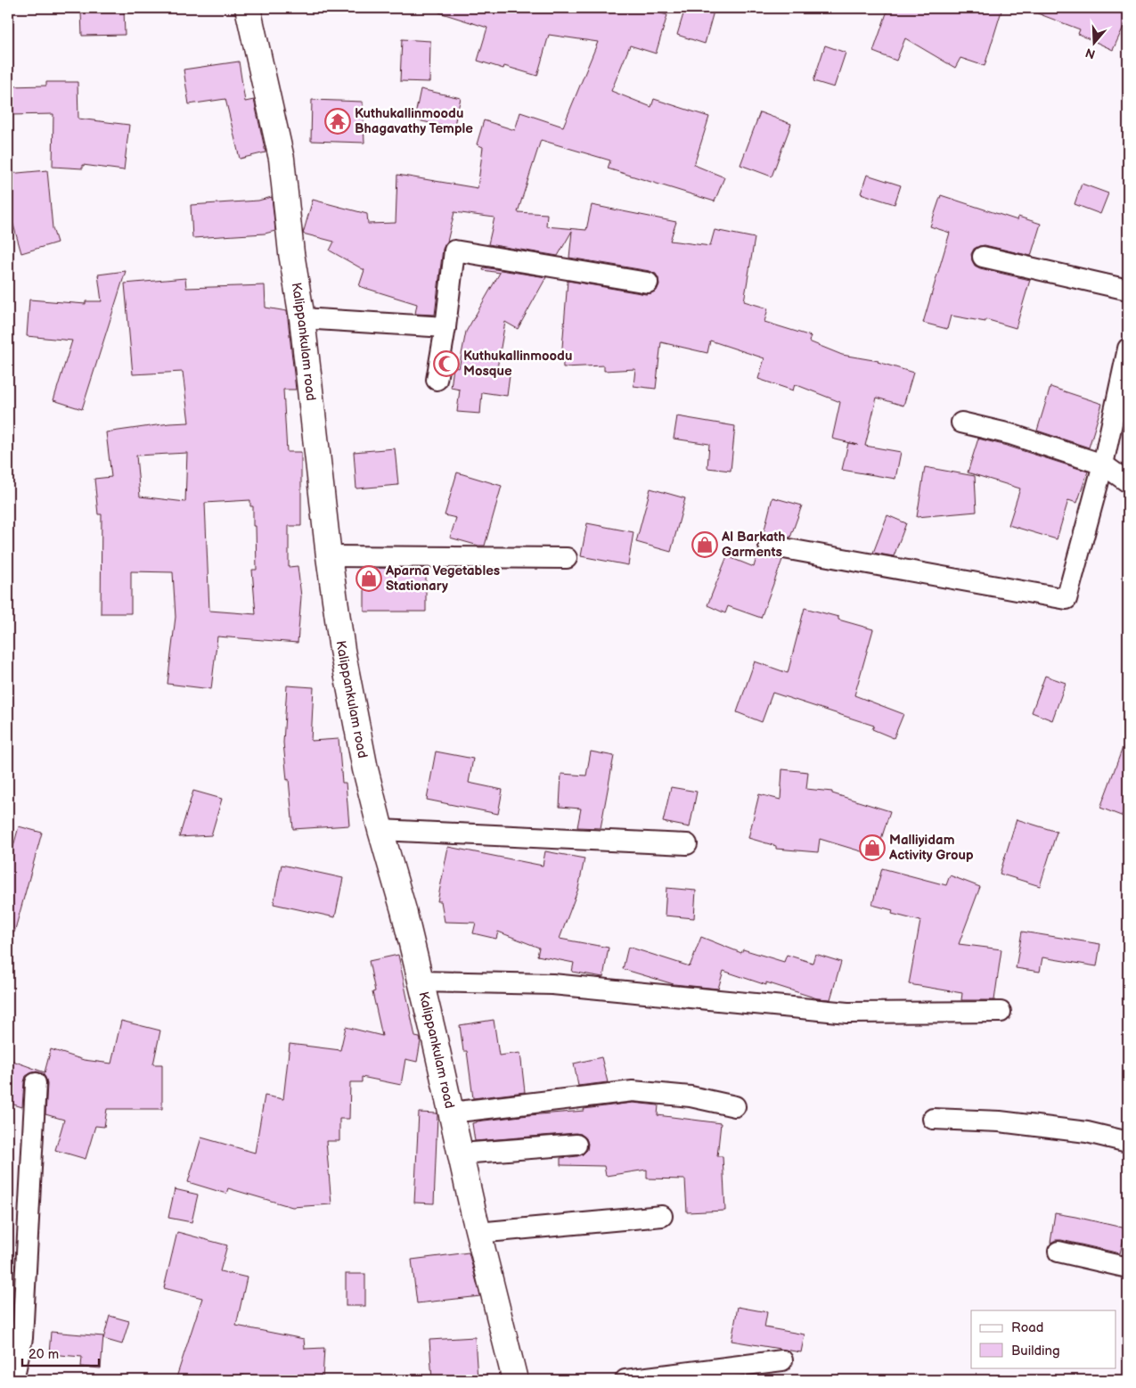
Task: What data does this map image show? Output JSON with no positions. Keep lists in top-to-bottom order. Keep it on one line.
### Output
{"streets":{"street":["Kalippankulam road"]},"places":{"temple":["Kuthukallinmoodu Bhagavathy Temple"],"mosque":["Kuthukallinmoodu Mosque"],"shop":["Al Barkath Garments","Aparna Vegetables Stationary","Malliyidam Activity Group"]},"legend":["Road","Building"],"scale_bar":"20 m","north":"bottom"}
